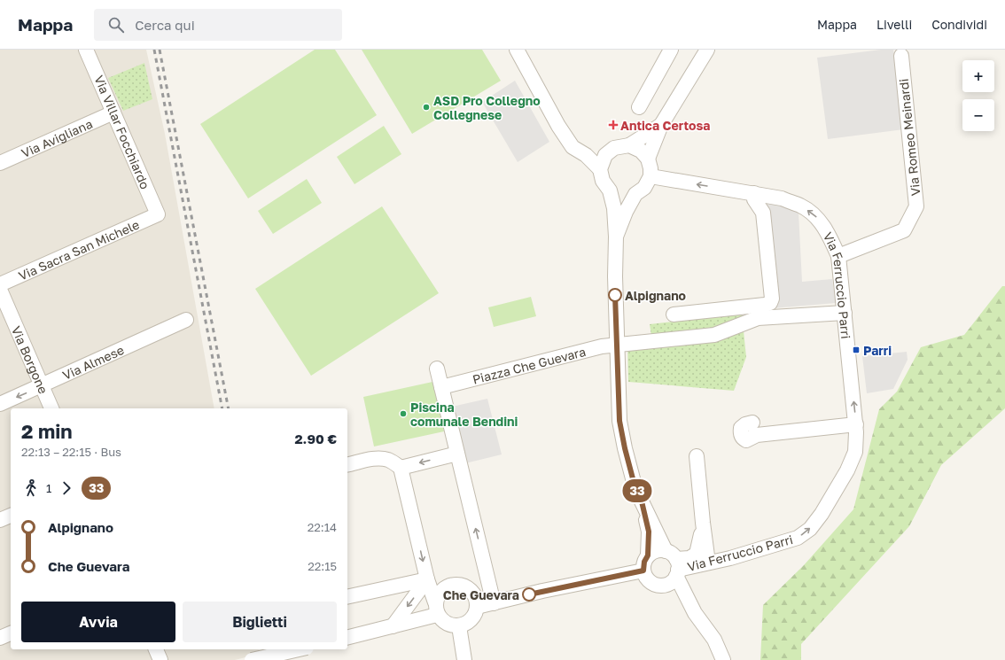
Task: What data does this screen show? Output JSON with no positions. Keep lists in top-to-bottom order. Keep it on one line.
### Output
{"streets":{"street":["Via Villar Focchiardo","Via Avigliana","Via Romeo Meinardi","Via Sacra San Michele","Via Ferruccio Parri","Via Borgone","Via Almese","Piazza Che Guevara"]},"crossings":[["Via Villar Focchiardo","Via Avigliana"],["Via Villar Focchiardo","Via Sacra San Michele"],["Via Romeo Meinardi","Via Ferruccio Parri"],["Via Ferruccio Parri","Piazza Che Guevara"],["Via Borgone","Via Almese"]],"places":{"other":["ASD Pro Collegno Collegnese","Alpignano","Piscina comunale Bendini","Che Guevara"],"health":["Antica Certosa"],"transit":["Parri"]},"lines":["bus line 33"],"page":{"header":"Mappa","search":"Cerca qui","nav":["Mappa","Livelli","Condividi"],"on_map":"33","map_buttons":["+","−"],"heading":["2 min","22:13 – 22:15 · Bus","2.90 €"],"legs":["1","33"],"list":[{"name":"Alpignano","value":"22:14"},{"name":"Che Guevara","value":"22:15"}],"buttons":["Avvia","Biglietti"]}}
